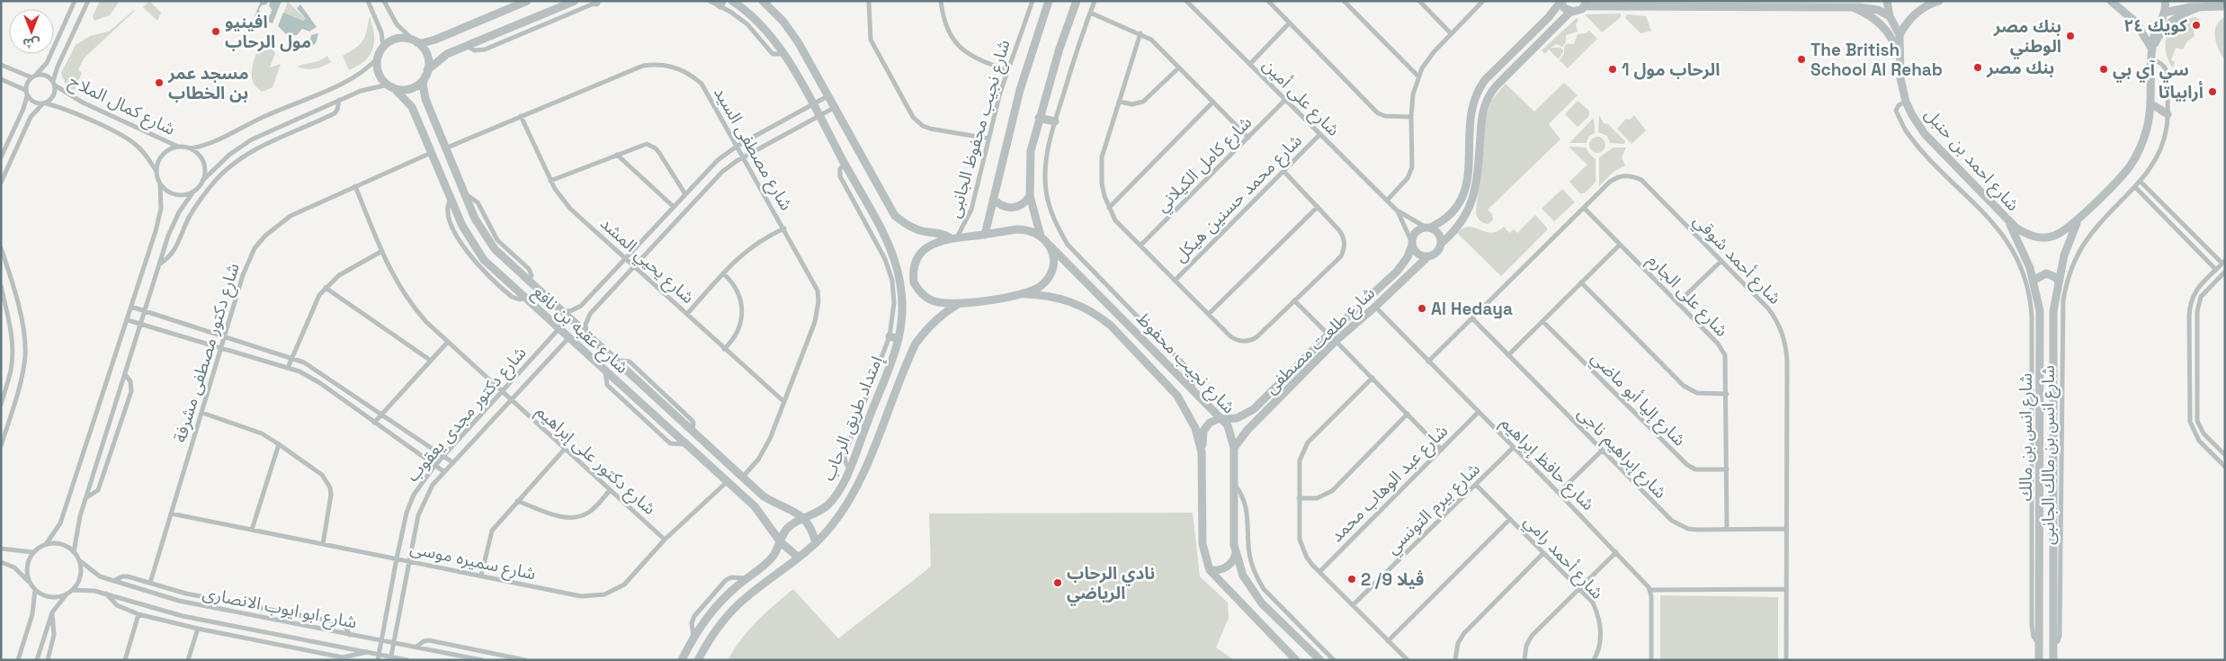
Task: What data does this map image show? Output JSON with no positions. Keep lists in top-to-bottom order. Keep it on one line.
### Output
{"streets":{"street":["شارع على أمين","شارع كمال الملاح","شارع نجيب محفوظ الجانبى","شارع مصطفى السيد","شارع احمد بن حنبل","شارع كامل الكيلاني","شارع محمد حسنين هيكل","شارع أحمد شوقي","شارع يحيي المشد","شارع على الجارم","شارع عقبه بن نافع","شارع طلعت مصطفى","شارع دكتور مصطفى مشرفة","شارع نجيب محفوظ","شارع إليا أبو ماضي","شارع دكتور مجدى يعقوب","إمتداد طريق الرحاب","شارع انس بن مالك","شارع إبراهيم ناجى","شارع انس بن مالك الجانبى","شارع دكتور على إبراهيم","شارع حافظ إبراهيم","شارع عبد الوهاب محمد","شارع بيرم التونسي","شارع أحمد رامي","شارع سميره موسى","شارع ابو ايوب الانصارى"]},"crossings":[["شارع على أمين","شارع كامل الكيلاني"],["شارع على أمين","شارع محمد حسنين هيكل"],["شارع على أمين","شارع طلعت مصطفى"],["شارع مصطفى السيد","شارع يحيي المشد"],["شارع مصطفى السيد","شارع عقبه بن نافع"],["شارع احمد بن حنبل","شارع انس بن مالك"],["شارع احمد بن حنبل","شارع انس بن مالك الجانبى"],["شارع أحمد شوقي","شارع على الجارم"],["شارع أحمد شوقي","شارع إبراهيم ناجى"],["شارع أحمد شوقي","شارع حافظ إبراهيم"],["شارع على الجارم","شارع إليا أبو ماضي"],["شارع على الجارم","شارع إبراهيم ناجى"],["شارع عقبه بن نافع","شارع دكتور مصطفى مشرفة"],["شارع عقبه بن نافع","شارع دكتور مجدى يعقوب"],["شارع عقبه بن نافع","إمتداد طريق الرحاب"],["شارع عقبه بن نافع","شارع سميره موسى"],["شارع طلعت مصطفى","شارع نجيب محفوظ"],["شارع طلعت مصطفى","شارع حافظ إبراهيم"],["شارع دكتور مصطفى مشرفة","شارع دكتور على إبراهيم"],["شارع دكتور مصطفى مشرفة","شارع سميره موسى"],["شارع دكتور مجدى يعقوب","شارع دكتور على إبراهيم"],["شارع دكتور مجدى يعقوب","شارع سميره موسى"],["شارع دكتور مجدى يعقوب","شارع ابو ايوب الانصارى"],["شارع انس بن مالك","شارع انس بن مالك الجانبى"],["شارع دكتور على إبراهيم","شارع سميره موسى"],["شارع حافظ إبراهيم","شارع عبد الوهاب محمد"],["شارع حافظ إبراهيم","شارع بيرم التونسي"],["شارع بيرم التونسي","شارع أحمد رامي"]],"places":["كويك ٢٤","افينيو مول الرحاب","بنك مصر الوطني","The British School Al Rehab","بنك مصر","الرحاب مول 1","سي آي بي","مسجد عمر بن الخطاب","أرابياتا","Al Hedaya","ڤيلا 9/ 2","نادي الرحاب الرياضي"],"north":"bottom"}
